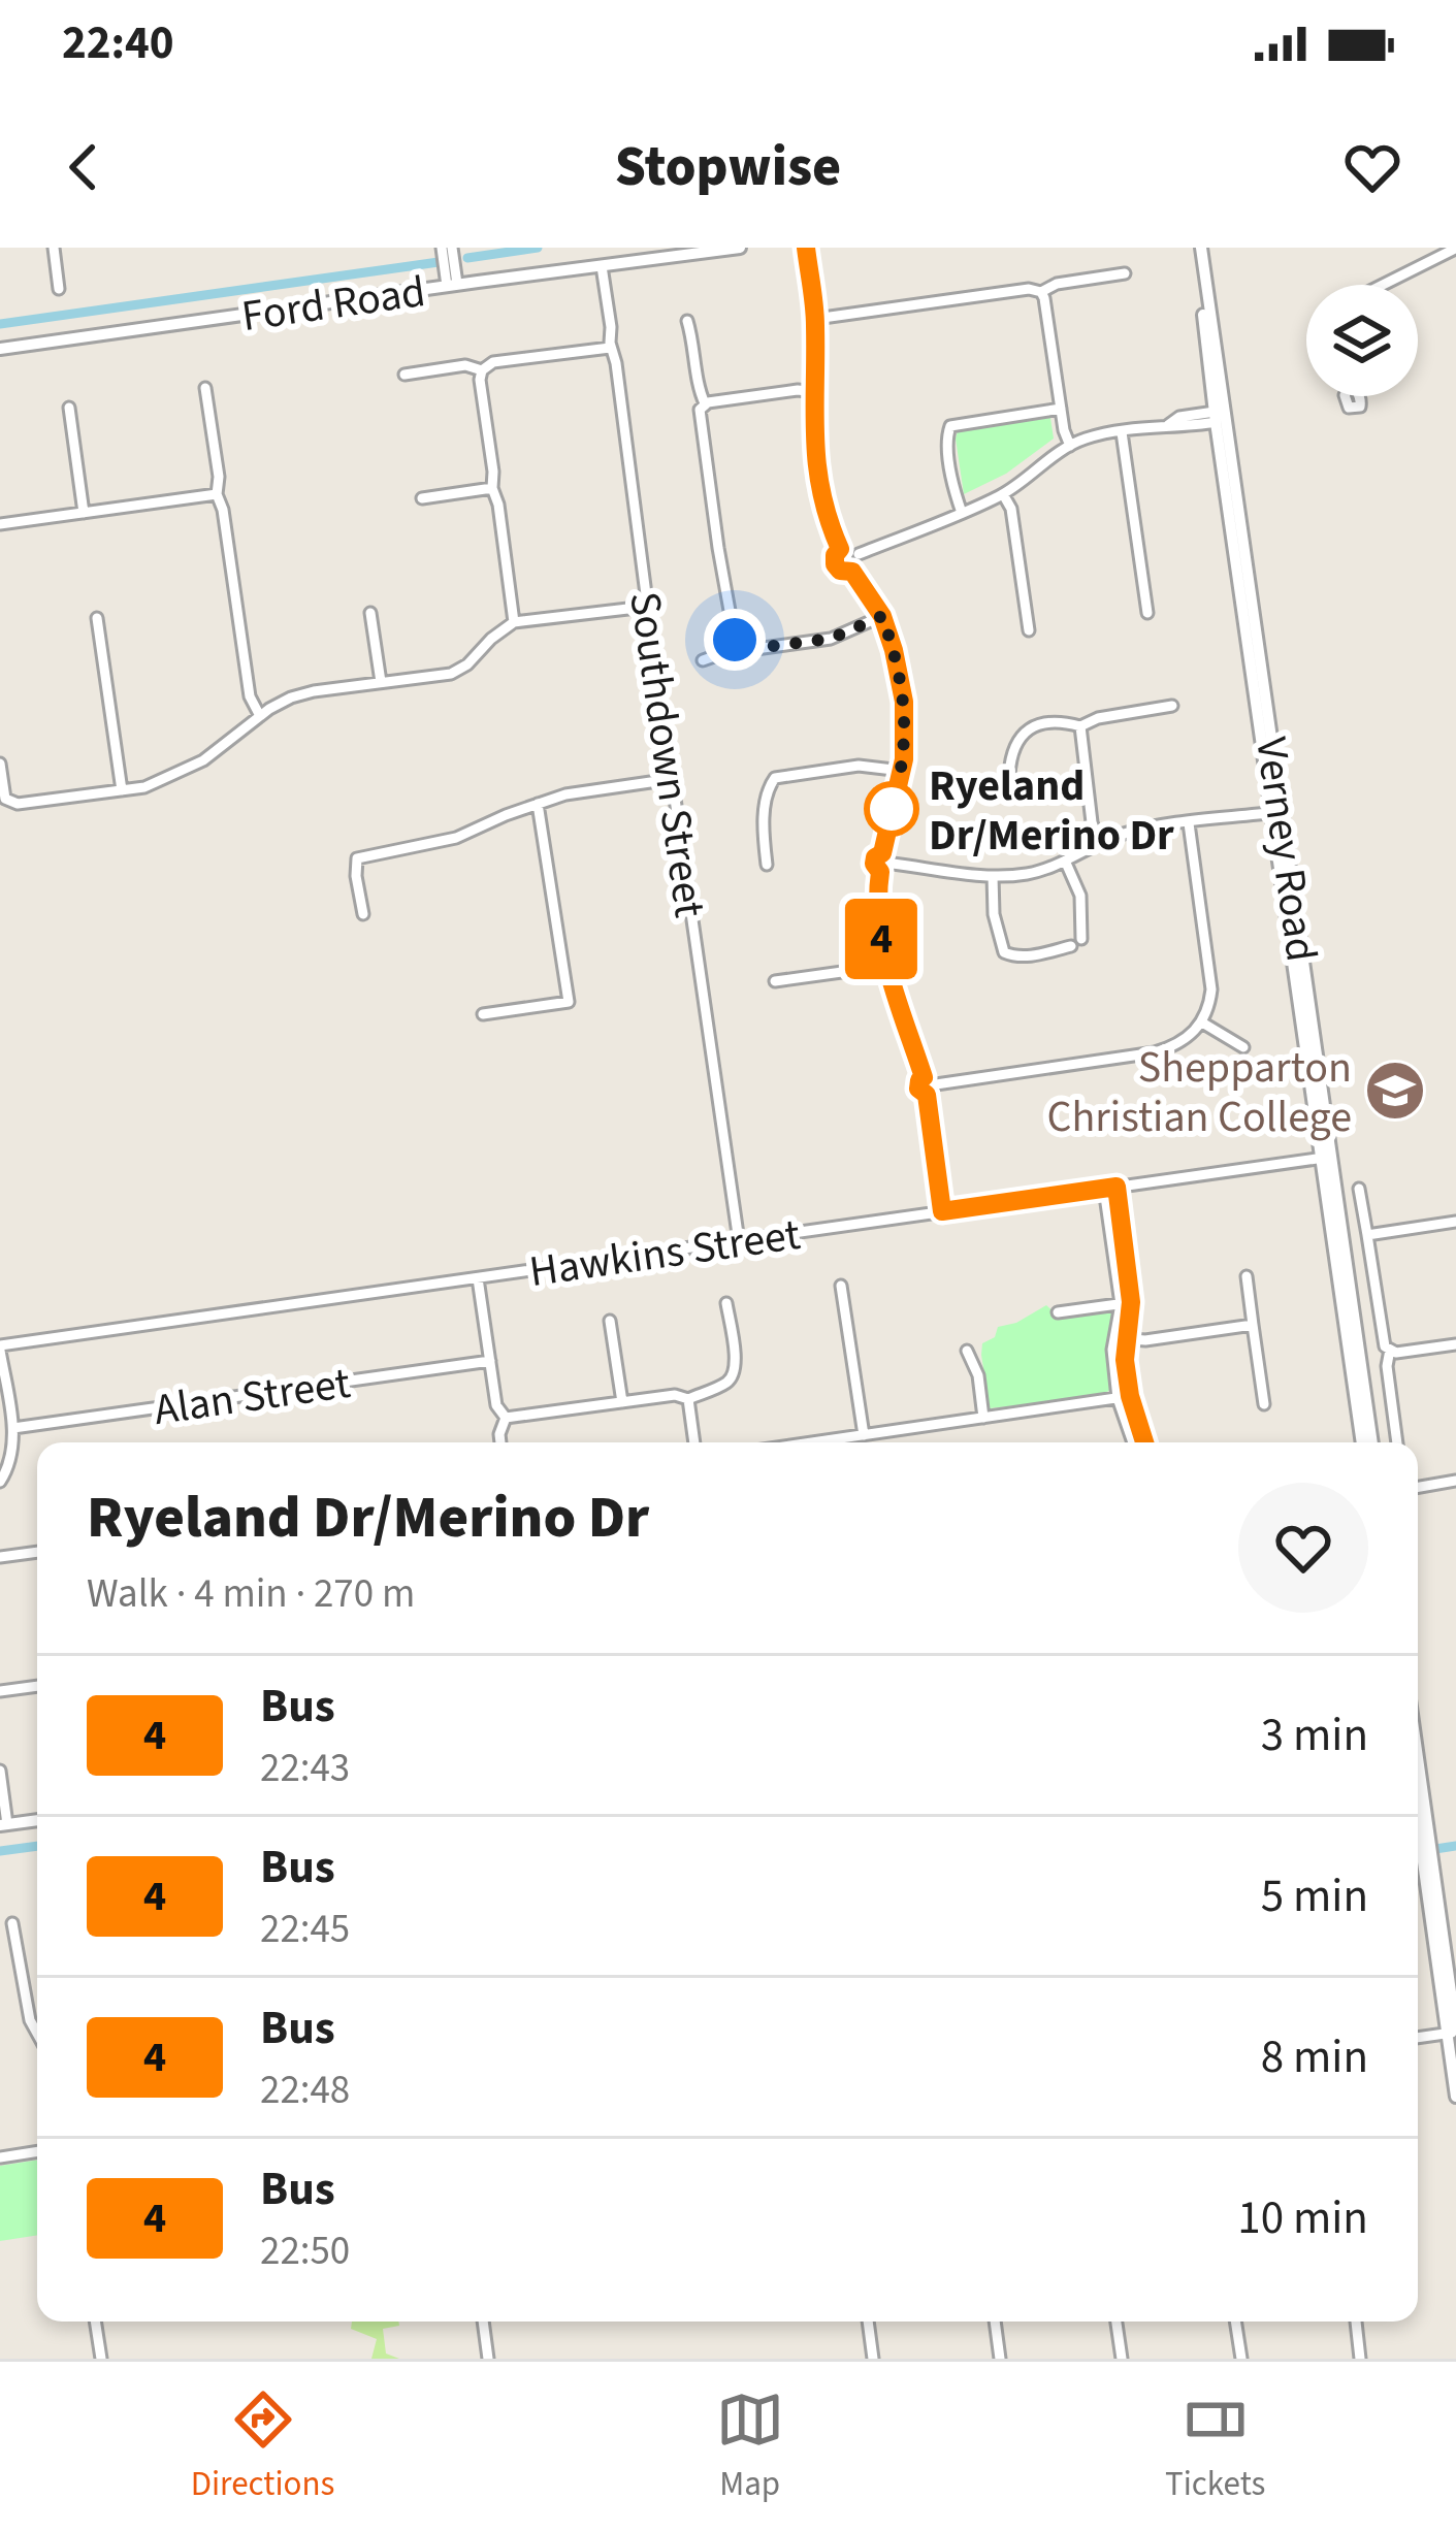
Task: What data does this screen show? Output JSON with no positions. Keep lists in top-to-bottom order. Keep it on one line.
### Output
{"streets":{"street":["Ford Road","Southdown Street","Verney Road","Hawkins Street","Alan Street"]},"crossings":[["Ford Road","Southdown Street"],["Southdown Street","Hawkins Street"],["Verney Road","Hawkins Street"]],"places":{"other":["Ryeland Dr/Merino Dr"],"school or university":["Shepparton Christian College"]},"lines":["bus line 4"],"page":{"status":"22:40","header":"Stopwise","on_map":"4","heading":["Ryeland Dr/Merino Dr","Walk · 4 min · 270 m"],"list":[{"mark":"4","name":"Bus","note":"22:43","value":"3 min"},{"mark":"4","name":"Bus","note":"22:45","value":"5 min"},{"mark":"4","name":"Bus","note":"22:48","value":"8 min"},{"mark":"4","name":"Bus","note":"22:50","value":"10 min"}],"tabs":["Directions","Map","Tickets"]}}
